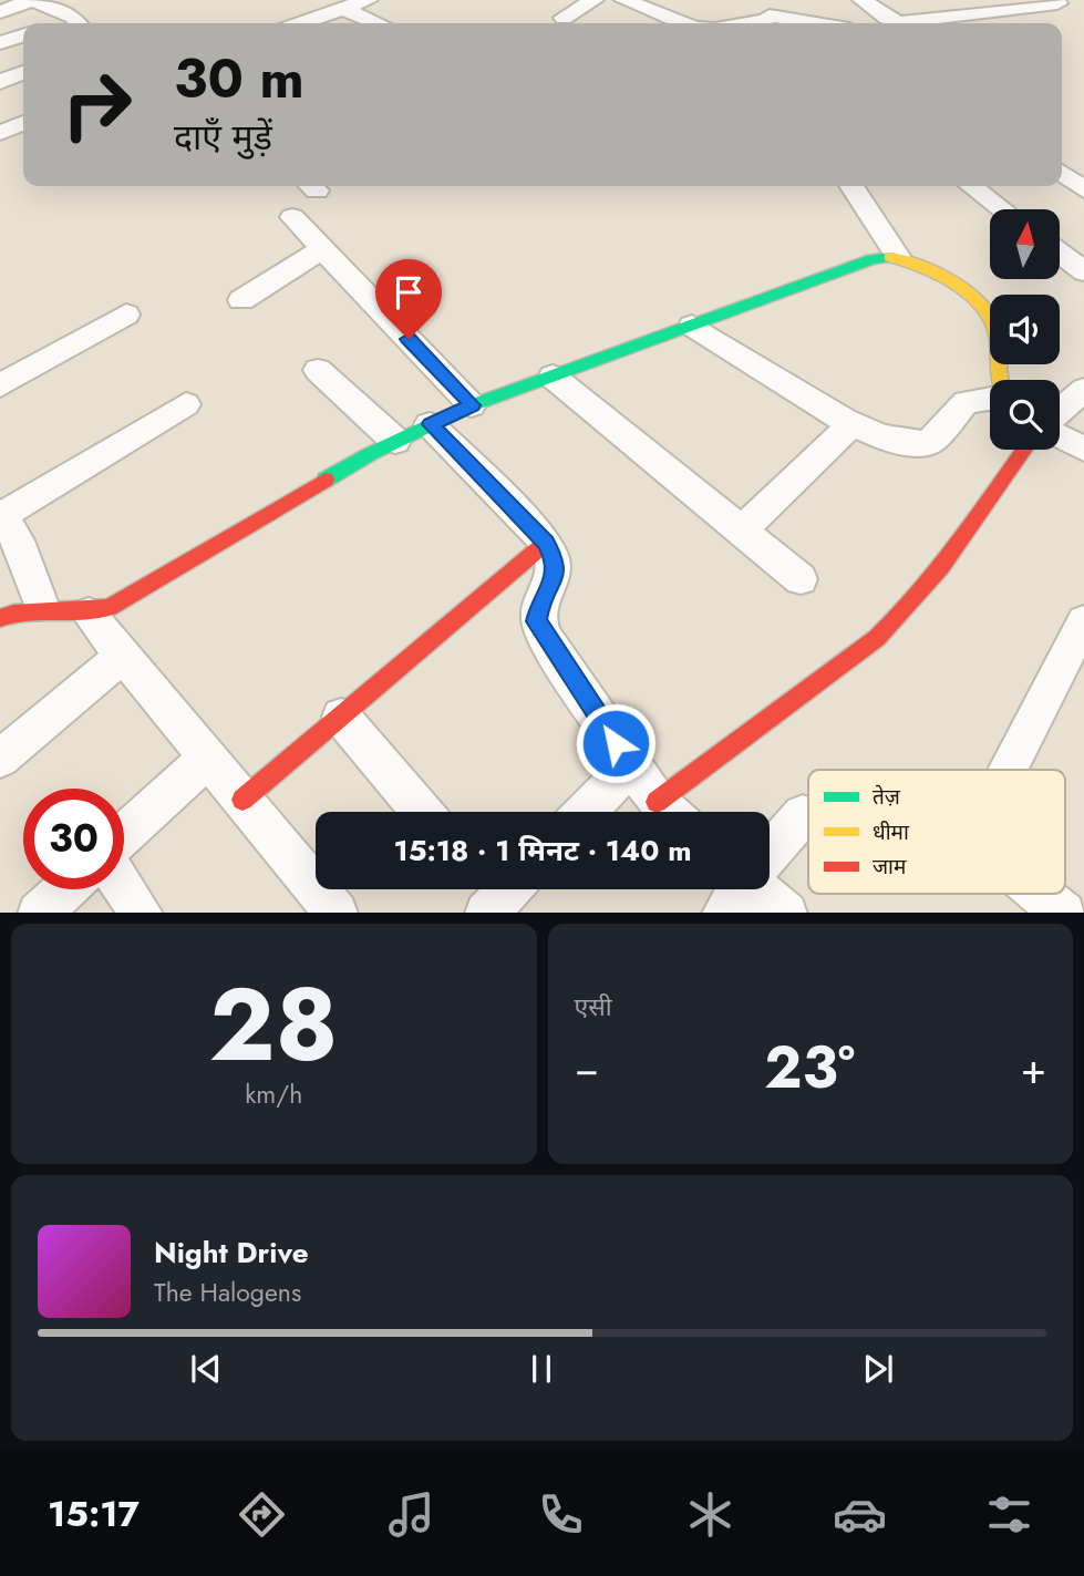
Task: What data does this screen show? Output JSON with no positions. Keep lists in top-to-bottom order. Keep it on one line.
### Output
{"legend":["तेज़","धीमा","जाम"],"north":"top","page":{"turn":["30 m","दाएँ मुड़ें"],"limit":"30","trip":"15:18 · 1 मिनट · 140 m","tile":[["28","km/h"],"एसी"],"heat":["−","23°","+"],"song":["Night Drive","The Halogens"],"tabs":"15:17"}}
